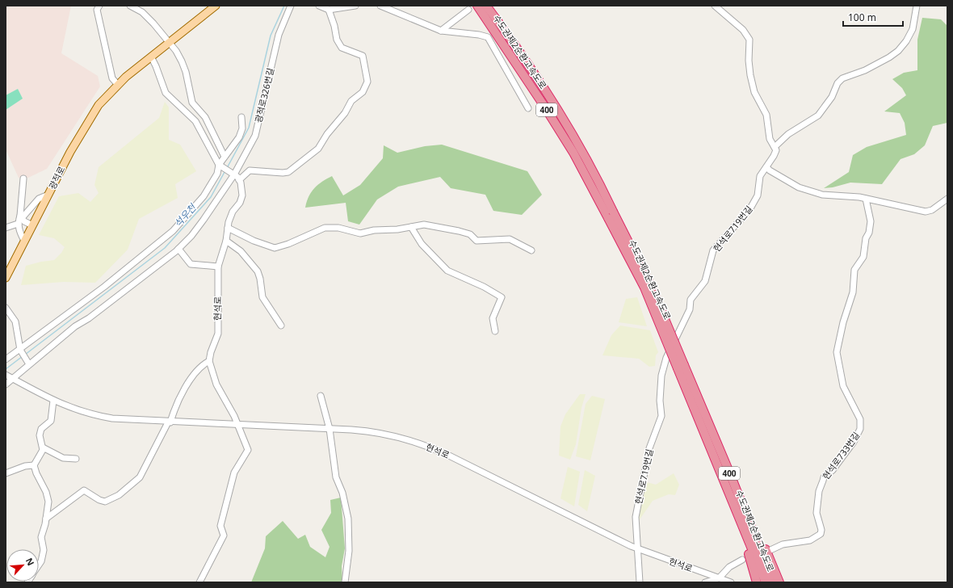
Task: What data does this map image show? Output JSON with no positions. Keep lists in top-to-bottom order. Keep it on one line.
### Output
{"streets":{"highway":["수도권제2순환고속도로","400"],"main road":["광적로"],"street":["광적로326번길","현석로719번길","현석로","현석로733번길"]},"crossings":[["광적로326번길","현석로"],["현석로719번길","현석로"]],"water":["석우천"],"scale_bar":"100 m","north":"top right"}
